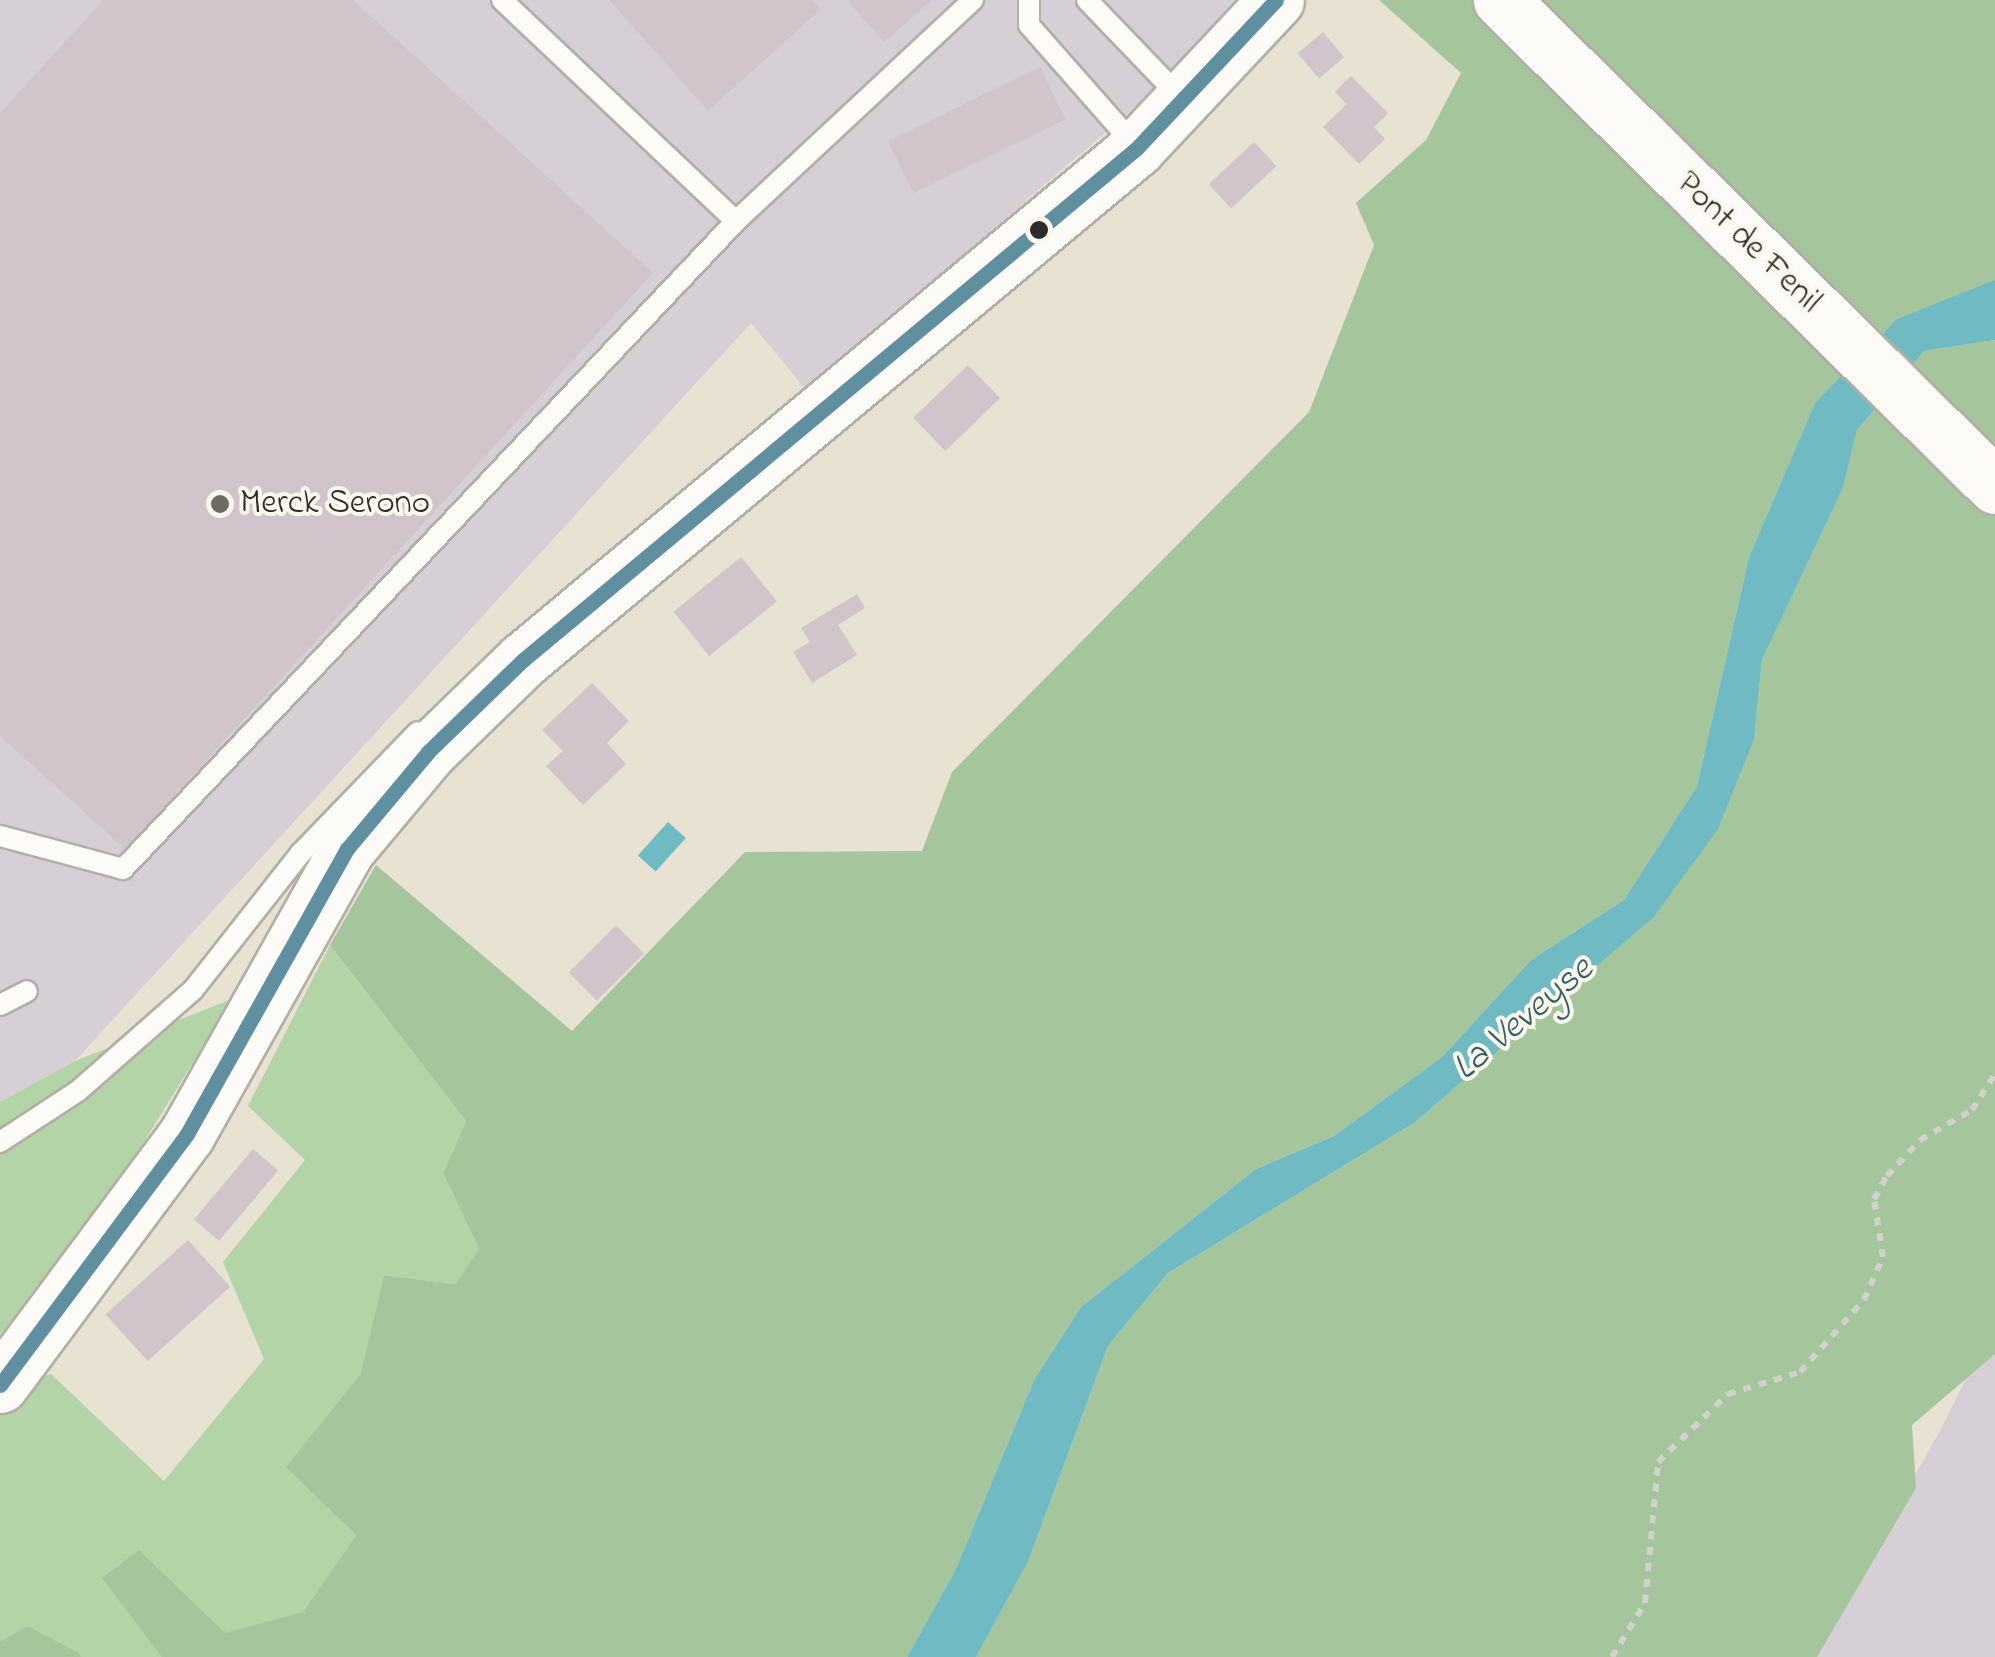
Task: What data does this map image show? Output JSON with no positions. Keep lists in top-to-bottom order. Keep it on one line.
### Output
{"streets":{"street":["Pont de Fenil"]},"water":["La Veveyse"],"places":["Merck Serono"]}
